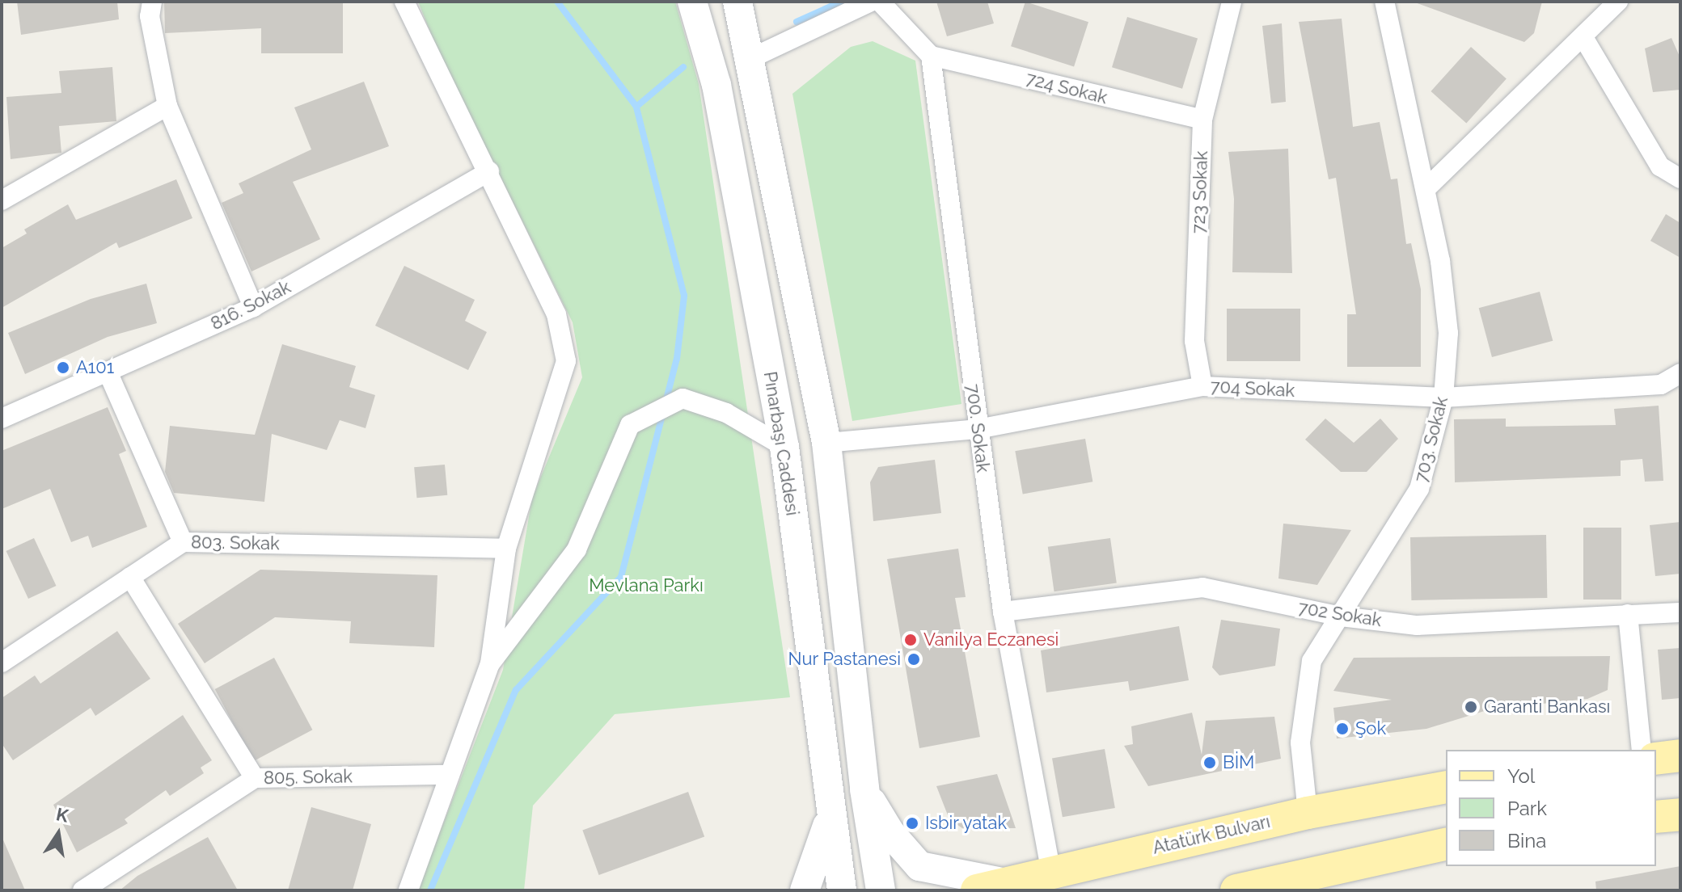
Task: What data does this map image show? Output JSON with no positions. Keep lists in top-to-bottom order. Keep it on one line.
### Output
{"streets":{"main road":["Atatürk Bulvarı"],"street":["724 Sokak","723 Sokak","816. Sokak","704 Sokak","700. Sokak","703. Sokak","Pınarbaşı Caddesi","803. Sokak","702 Sokak","805. Sokak"]},"crossings":[["724 Sokak","723 Sokak"],["724 Sokak","700. Sokak"],["723 Sokak","704 Sokak"],["704 Sokak","700. Sokak"],["704 Sokak","703. Sokak"],["700. Sokak","702 Sokak"],["700. Sokak","Atatürk Bulvarı"],["703. Sokak","702 Sokak"],["703. Sokak","Atatürk Bulvarı"]],"parks":["Mevlana Parkı"],"places":["A101","Vanilya Eczanesi","Nur Pastanesi","Garanti Bankası","Şok","BİM","Isbir yatak"],"legend":["Yol","Park","Bina"],"north":"top"}
